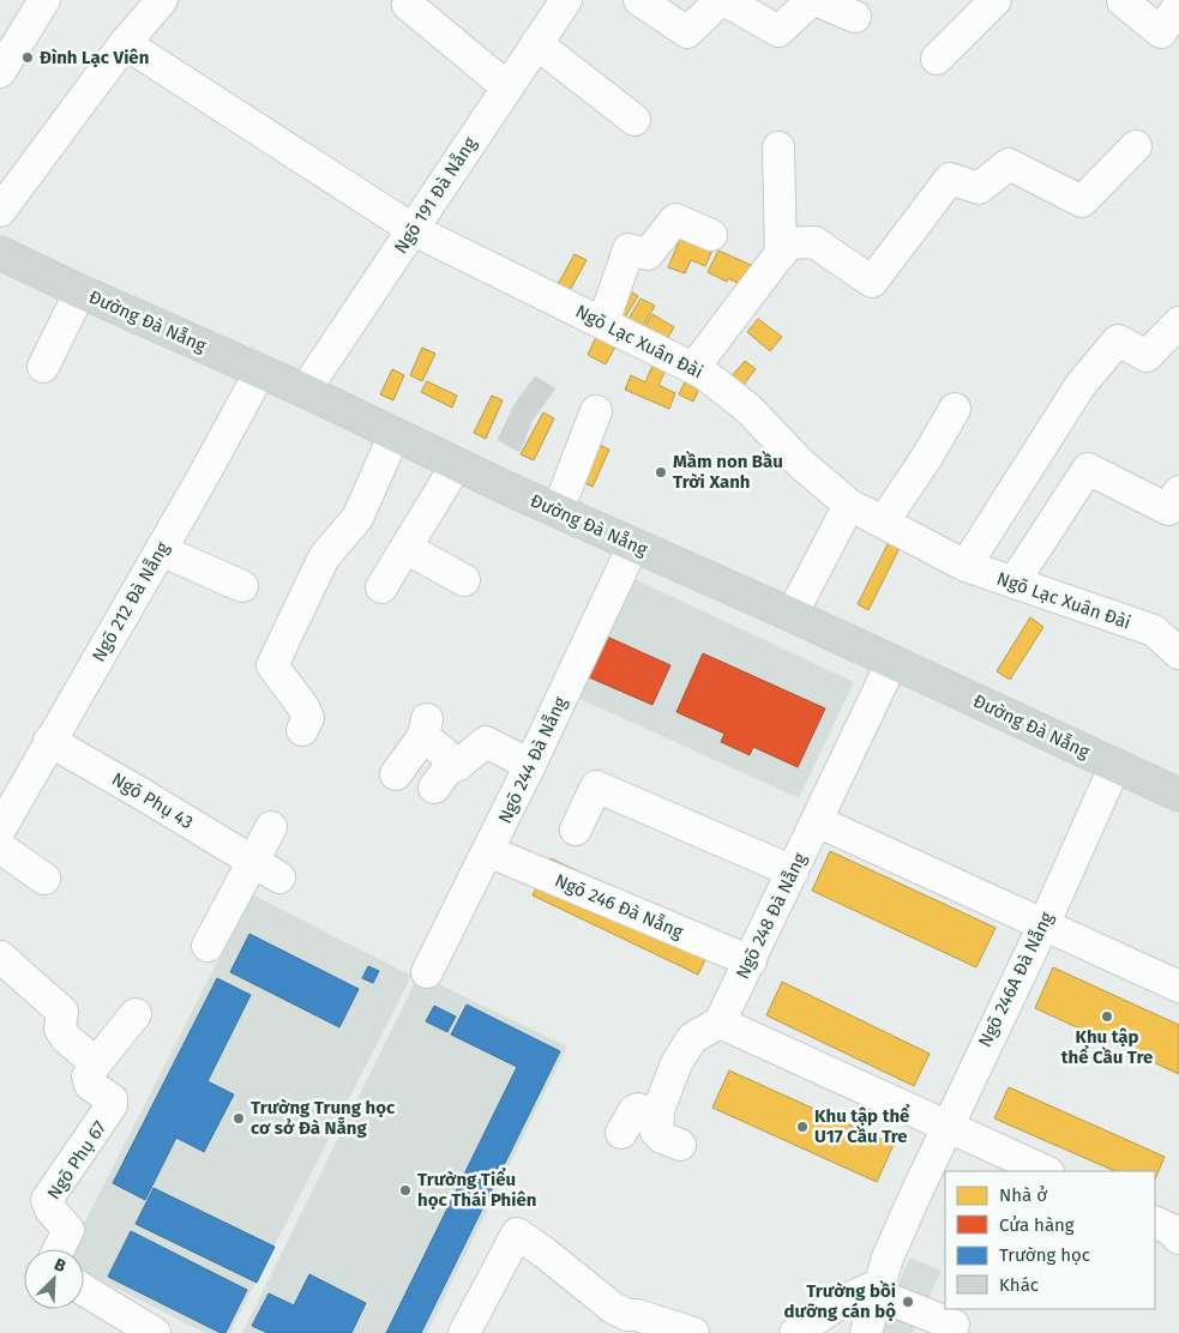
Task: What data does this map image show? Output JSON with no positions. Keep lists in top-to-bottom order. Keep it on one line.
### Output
{"streets":{"main road":["Đường Đà Nẵng"],"street":["Ngõ 191 Đà Nẵng","Ngõ Lạc Xuân Đài","Ngõ 212 Đà Nẵng","Ngõ 244 Đà Nẵng","Ngõ Phụ 43","Ngõ 246 Đà Nẵng","Ngõ 248 Đà Nẵng","Ngõ 246A Đà Nẵng","Ngõ Phụ 67"]},"crossings":[["Ngõ 191 Đà Nẵng","Đường Đà Nẵng"],["Ngõ 191 Đà Nẵng","Ngõ Lạc Xuân Đài"],["Đường Đà Nẵng","Ngõ 212 Đà Nẵng"],["Đường Đà Nẵng","Ngõ 244 Đà Nẵng"],["Đường Đà Nẵng","Ngõ 248 Đà Nẵng"],["Đường Đà Nẵng","Ngõ 246A Đà Nẵng"],["Ngõ 212 Đà Nẵng","Ngõ Phụ 43"],["Ngõ 244 Đà Nẵng","Ngõ 246 Đà Nẵng"],["Ngõ 246 Đà Nẵng","Ngõ 248 Đà Nẵng"]],"places":["Đình Lạc Viên","Mầm non Bầu Trời Xanh","Khu tập thể Cầu Tre","Trường Trung học cơ sở Đà Nẵng","Khu tập thể U17 Cầu Tre","Trường Tiểu học Thái Phiên","Trường bồi dưỡng cán bộ"],"legend":["Nhà ở","Cửa hàng","Trường học","Khác"],"north":"top right"}
